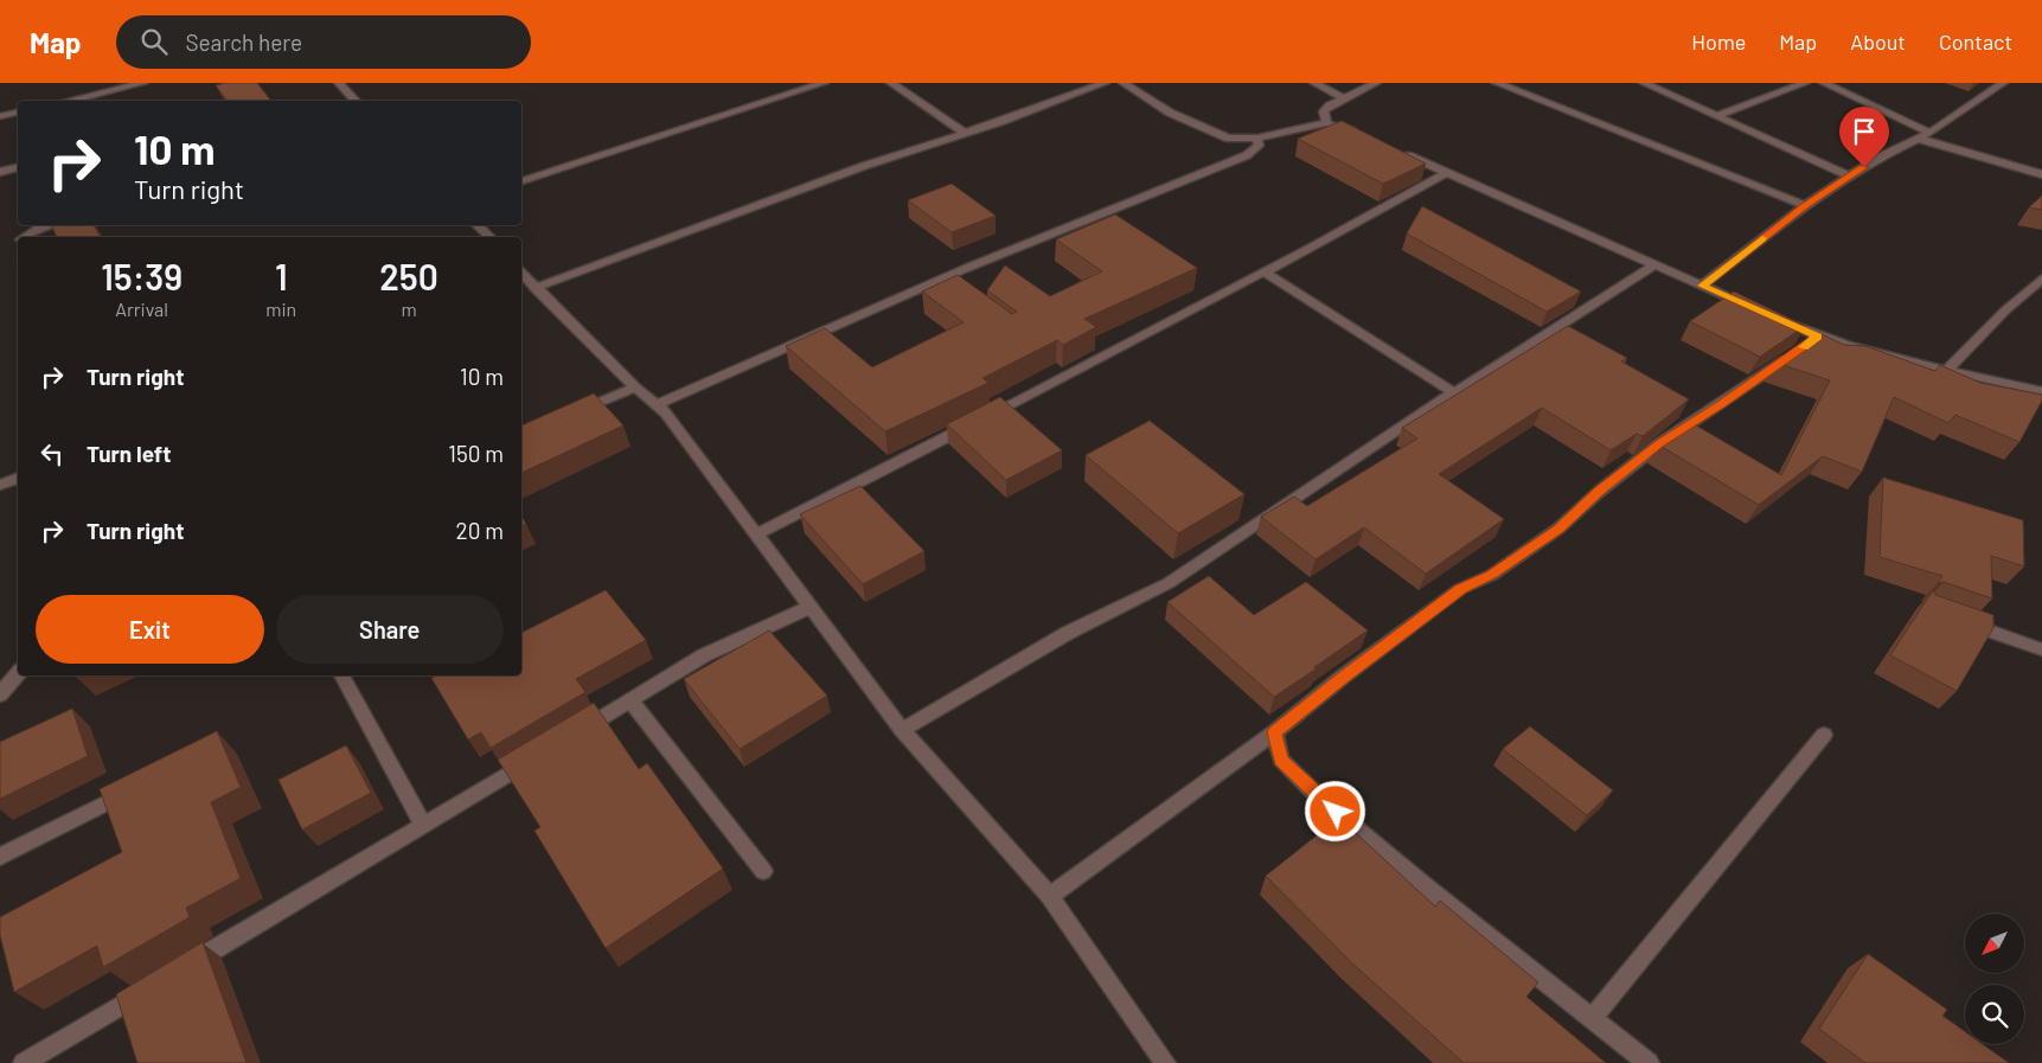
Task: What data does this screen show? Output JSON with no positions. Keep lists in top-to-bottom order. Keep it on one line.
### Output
{"north":"bottom left","page":{"header":"Map","search":"Search here","nav":["Home","Map","About","Contact"],"turn":["10 m","Turn right"],"eta":["15:39","Arrival","1","min","250","m"],"list":[{"name":"Turn right","value":"10 m"},{"name":"Turn left","value":"150 m"},{"name":"Turn right","value":"20 m"}],"buttons":["Exit","Share"]}}
